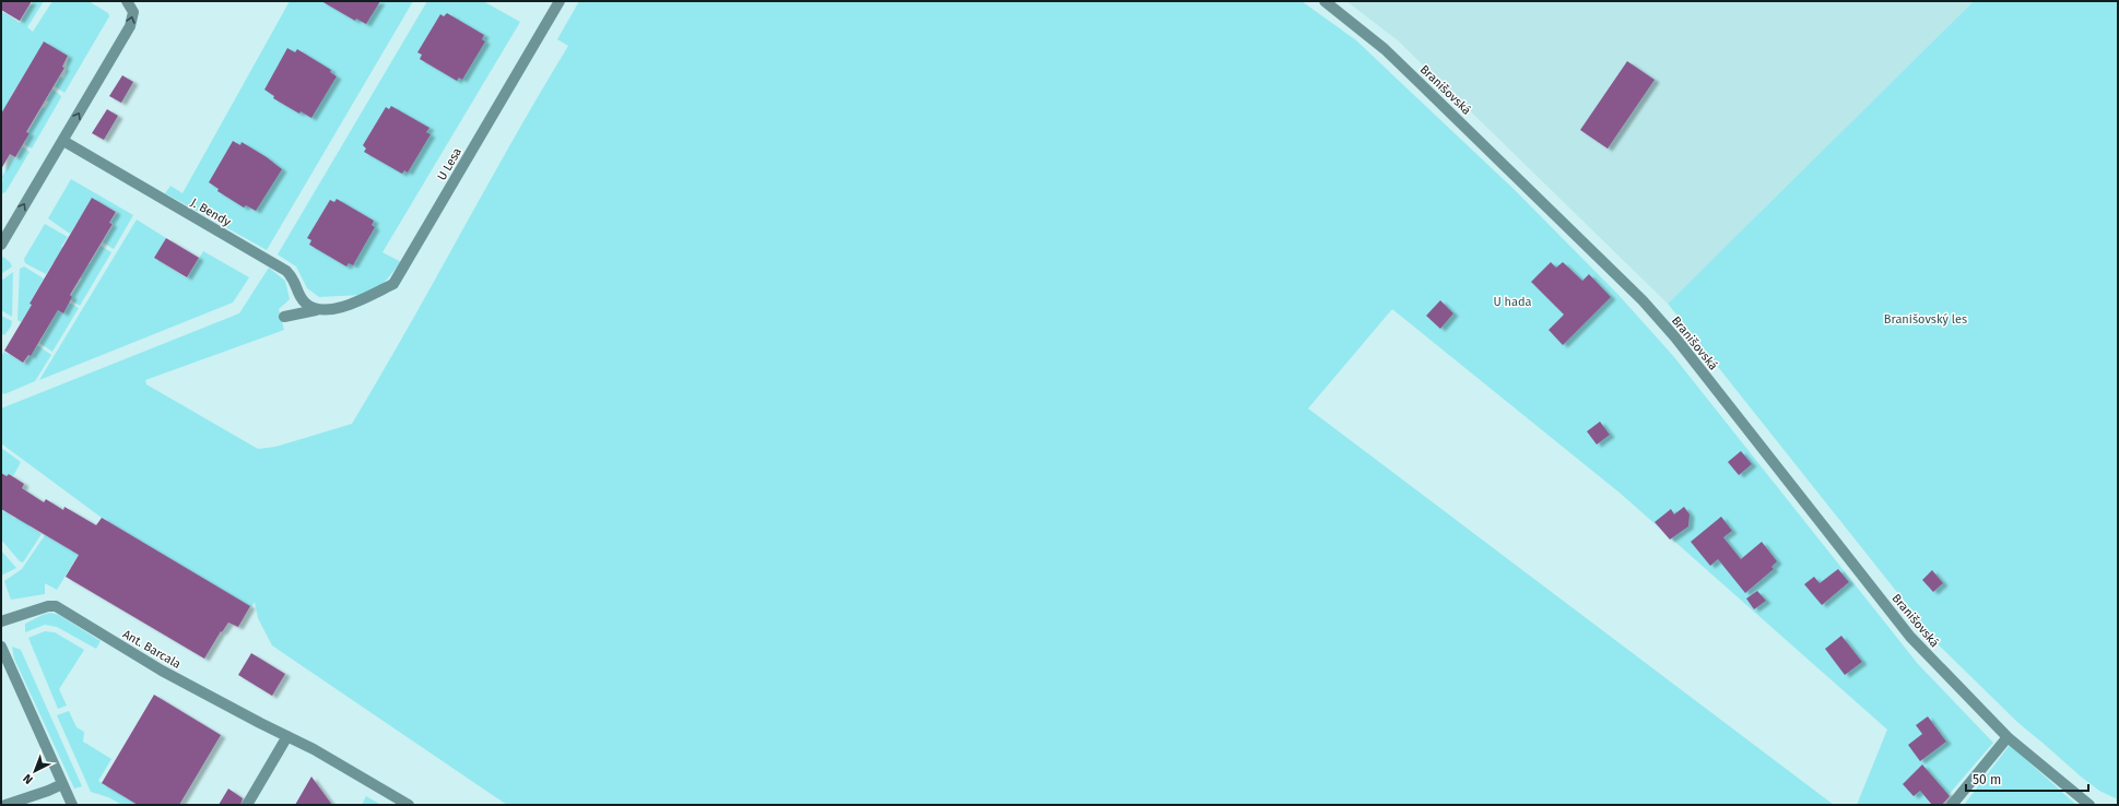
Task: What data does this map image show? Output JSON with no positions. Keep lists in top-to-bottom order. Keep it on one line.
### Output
{"streets":{"street":["Branišovská","U Lesa","J. Bendy","Ant. Barcala"]},"crossings":[["U Lesa","J. Bendy"]],"parks":["U hada","Branišovský les"],"scale_bar":"50 m","north":"bottom left"}
